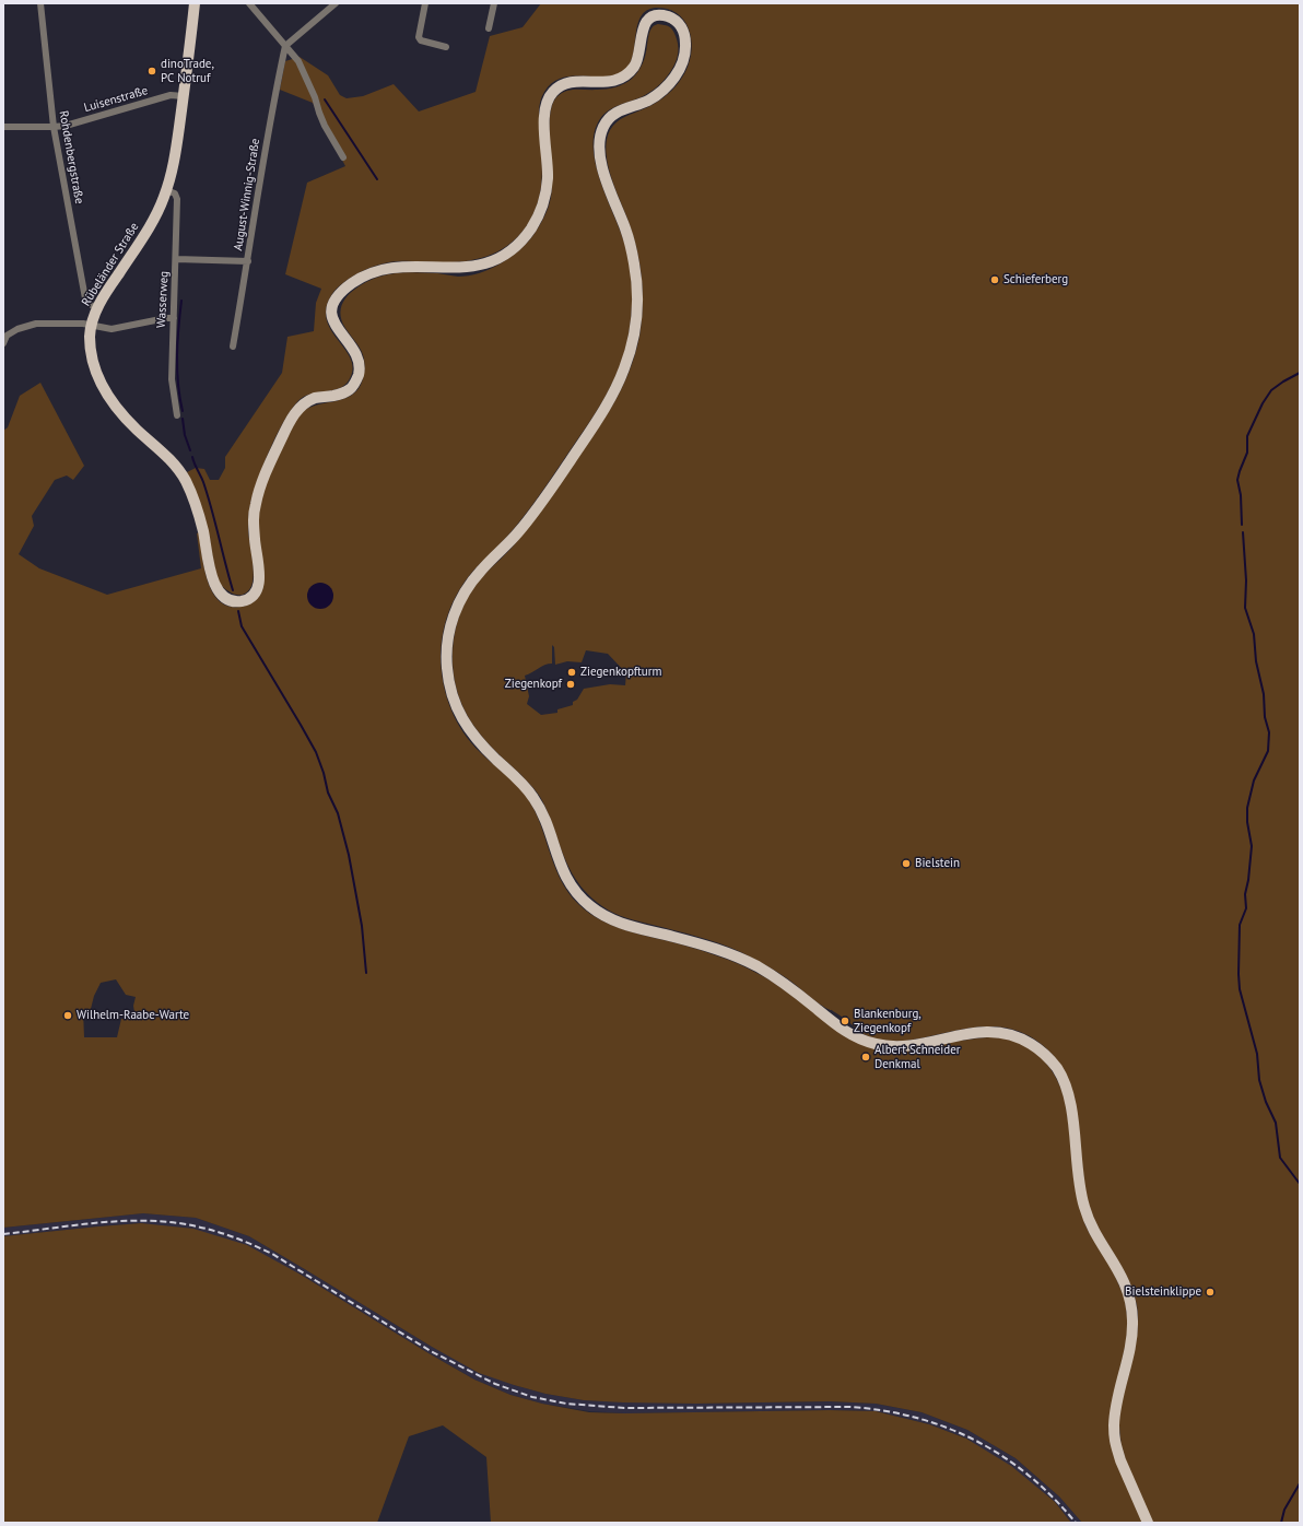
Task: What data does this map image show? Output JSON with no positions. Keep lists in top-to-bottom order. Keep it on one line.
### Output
{"streets":{"main road":["Rübeländer Straße"],"street":["Luisenstraße","Rohdenbergstraße","August-Winnig-Straße","Wasserweg"]},"crossings":[["Luisenstraße","Rohdenbergstraße"],["Luisenstraße","Rübeländer Straße"],["Rohdenbergstraße","Rübeländer Straße"],["Rübeländer Straße","Wasserweg"]],"places":["dinoTrade, PC Notruf","Schieferberg","Ziegenkopfturm","Ziegenkopf","Bielstein","Wilhelm-Raabe-Warte","Blankenburg, Ziegenkopf","Albert Schneider Denkmal","Bielsteinklippe"]}
